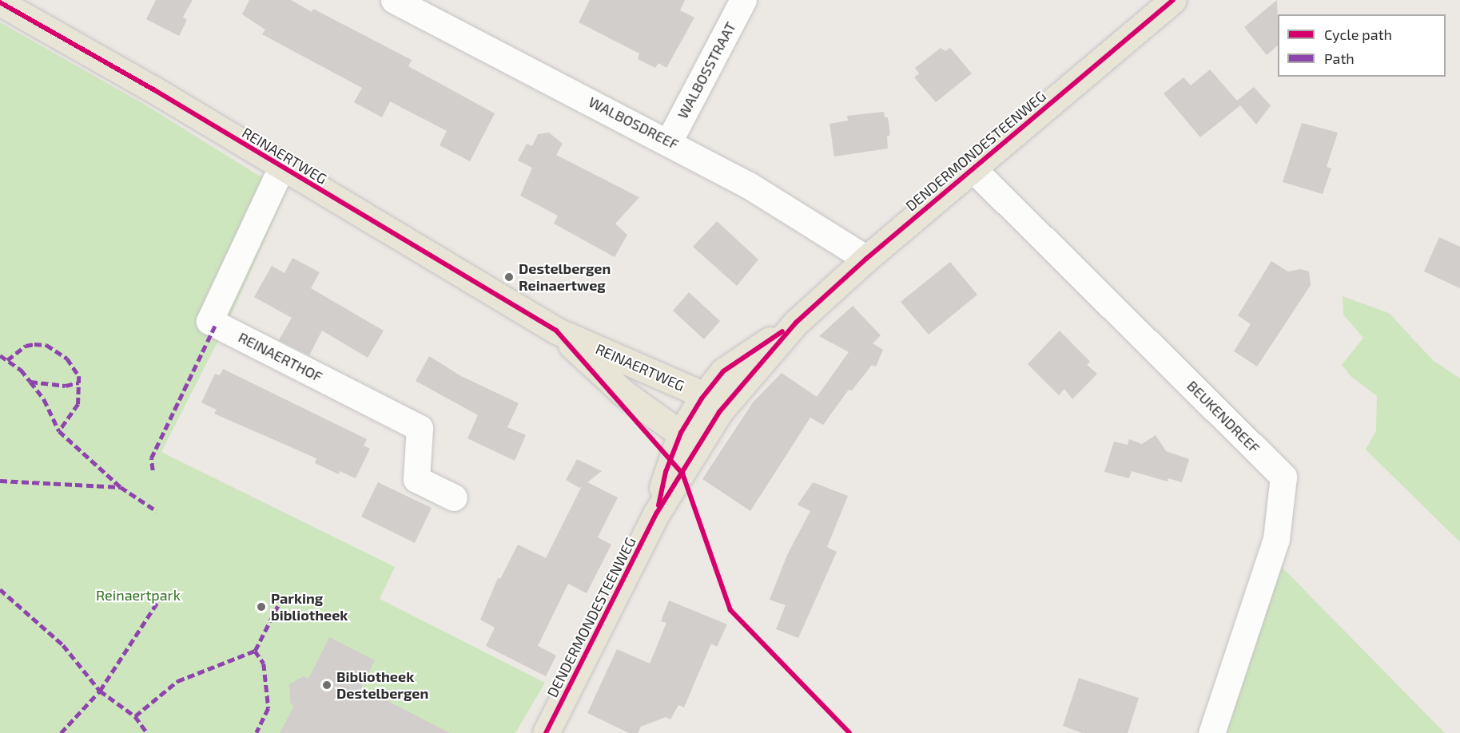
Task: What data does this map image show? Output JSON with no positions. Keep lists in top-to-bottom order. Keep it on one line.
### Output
{"streets":{"main road":["DENDERMONDESTEENWEG","REINAERTWEG"],"street":["WALBOSSTRAAT","WALBOSDREEF","REINAERTHOF","BEUKENDREEF"]},"crossings":[["WALBOSSTRAAT","WALBOSDREEF"],["WALBOSDREEF","DENDERMONDESTEENWEG"],["DENDERMONDESTEENWEG","REINAERTWEG"],["DENDERMONDESTEENWEG","BEUKENDREEF"],["REINAERTWEG","REINAERTHOF"]],"parks":["Reinaertpark"],"places":["Destelbergen Reinaertweg","Parking bibliotheek","Bibliotheek Destelbergen"],"legend":["Cycle path","Path"]}
